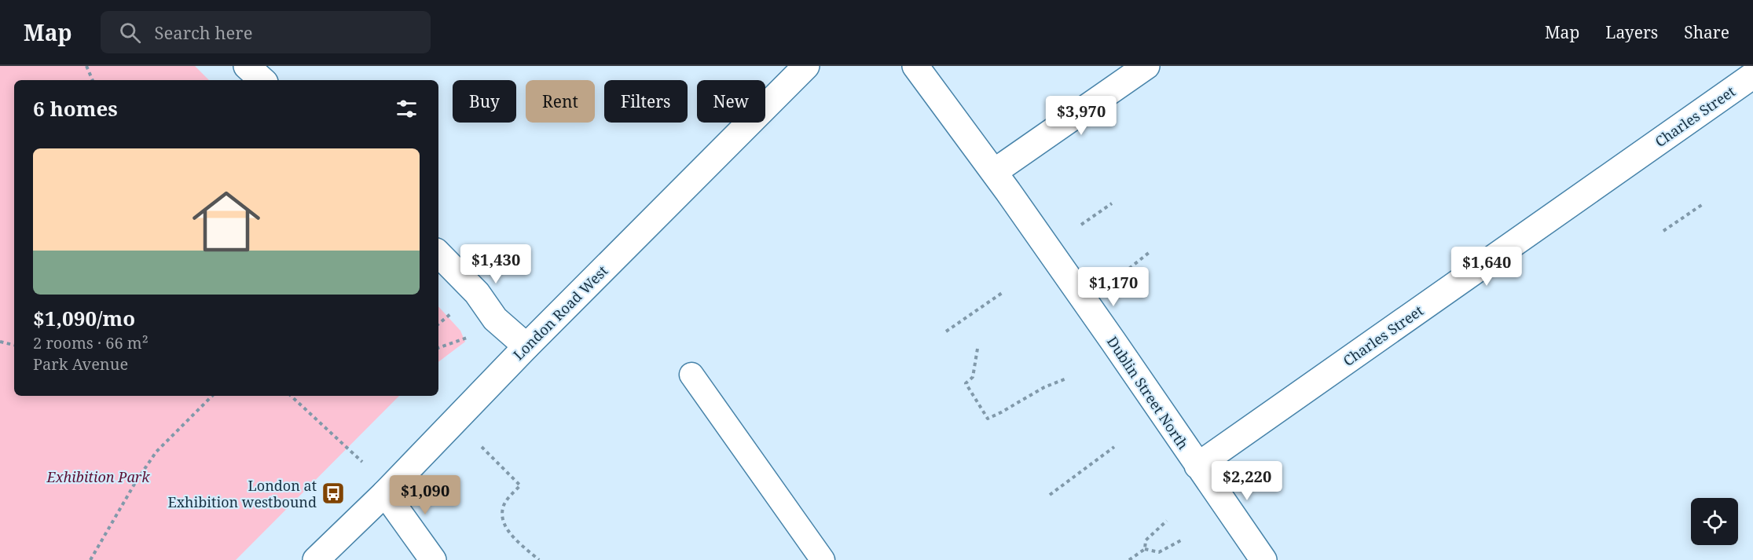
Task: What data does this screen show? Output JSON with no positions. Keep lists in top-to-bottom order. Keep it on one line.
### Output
{"streets":{"street":["Charles Street","London Road West","Dublin Street North"]},"crossings":[["Charles Street","Dublin Street North"]],"parks":["Exhibition Park"],"places":{"bus stop":["London at Exhibition westbound"]},"page":{"header":"Map","search":"Search here","nav":["Map","Layers","Share"],"chip":["Buy","Rent","Filters","New"],"heading":"6 homes","price":["$3,970","$1,430","$1,640","$1,170","$2,220","$1,090"],"list":[{"name":"$1,090/mo","note":"2 rooms · 66 m² · Park Avenue"}]}}
